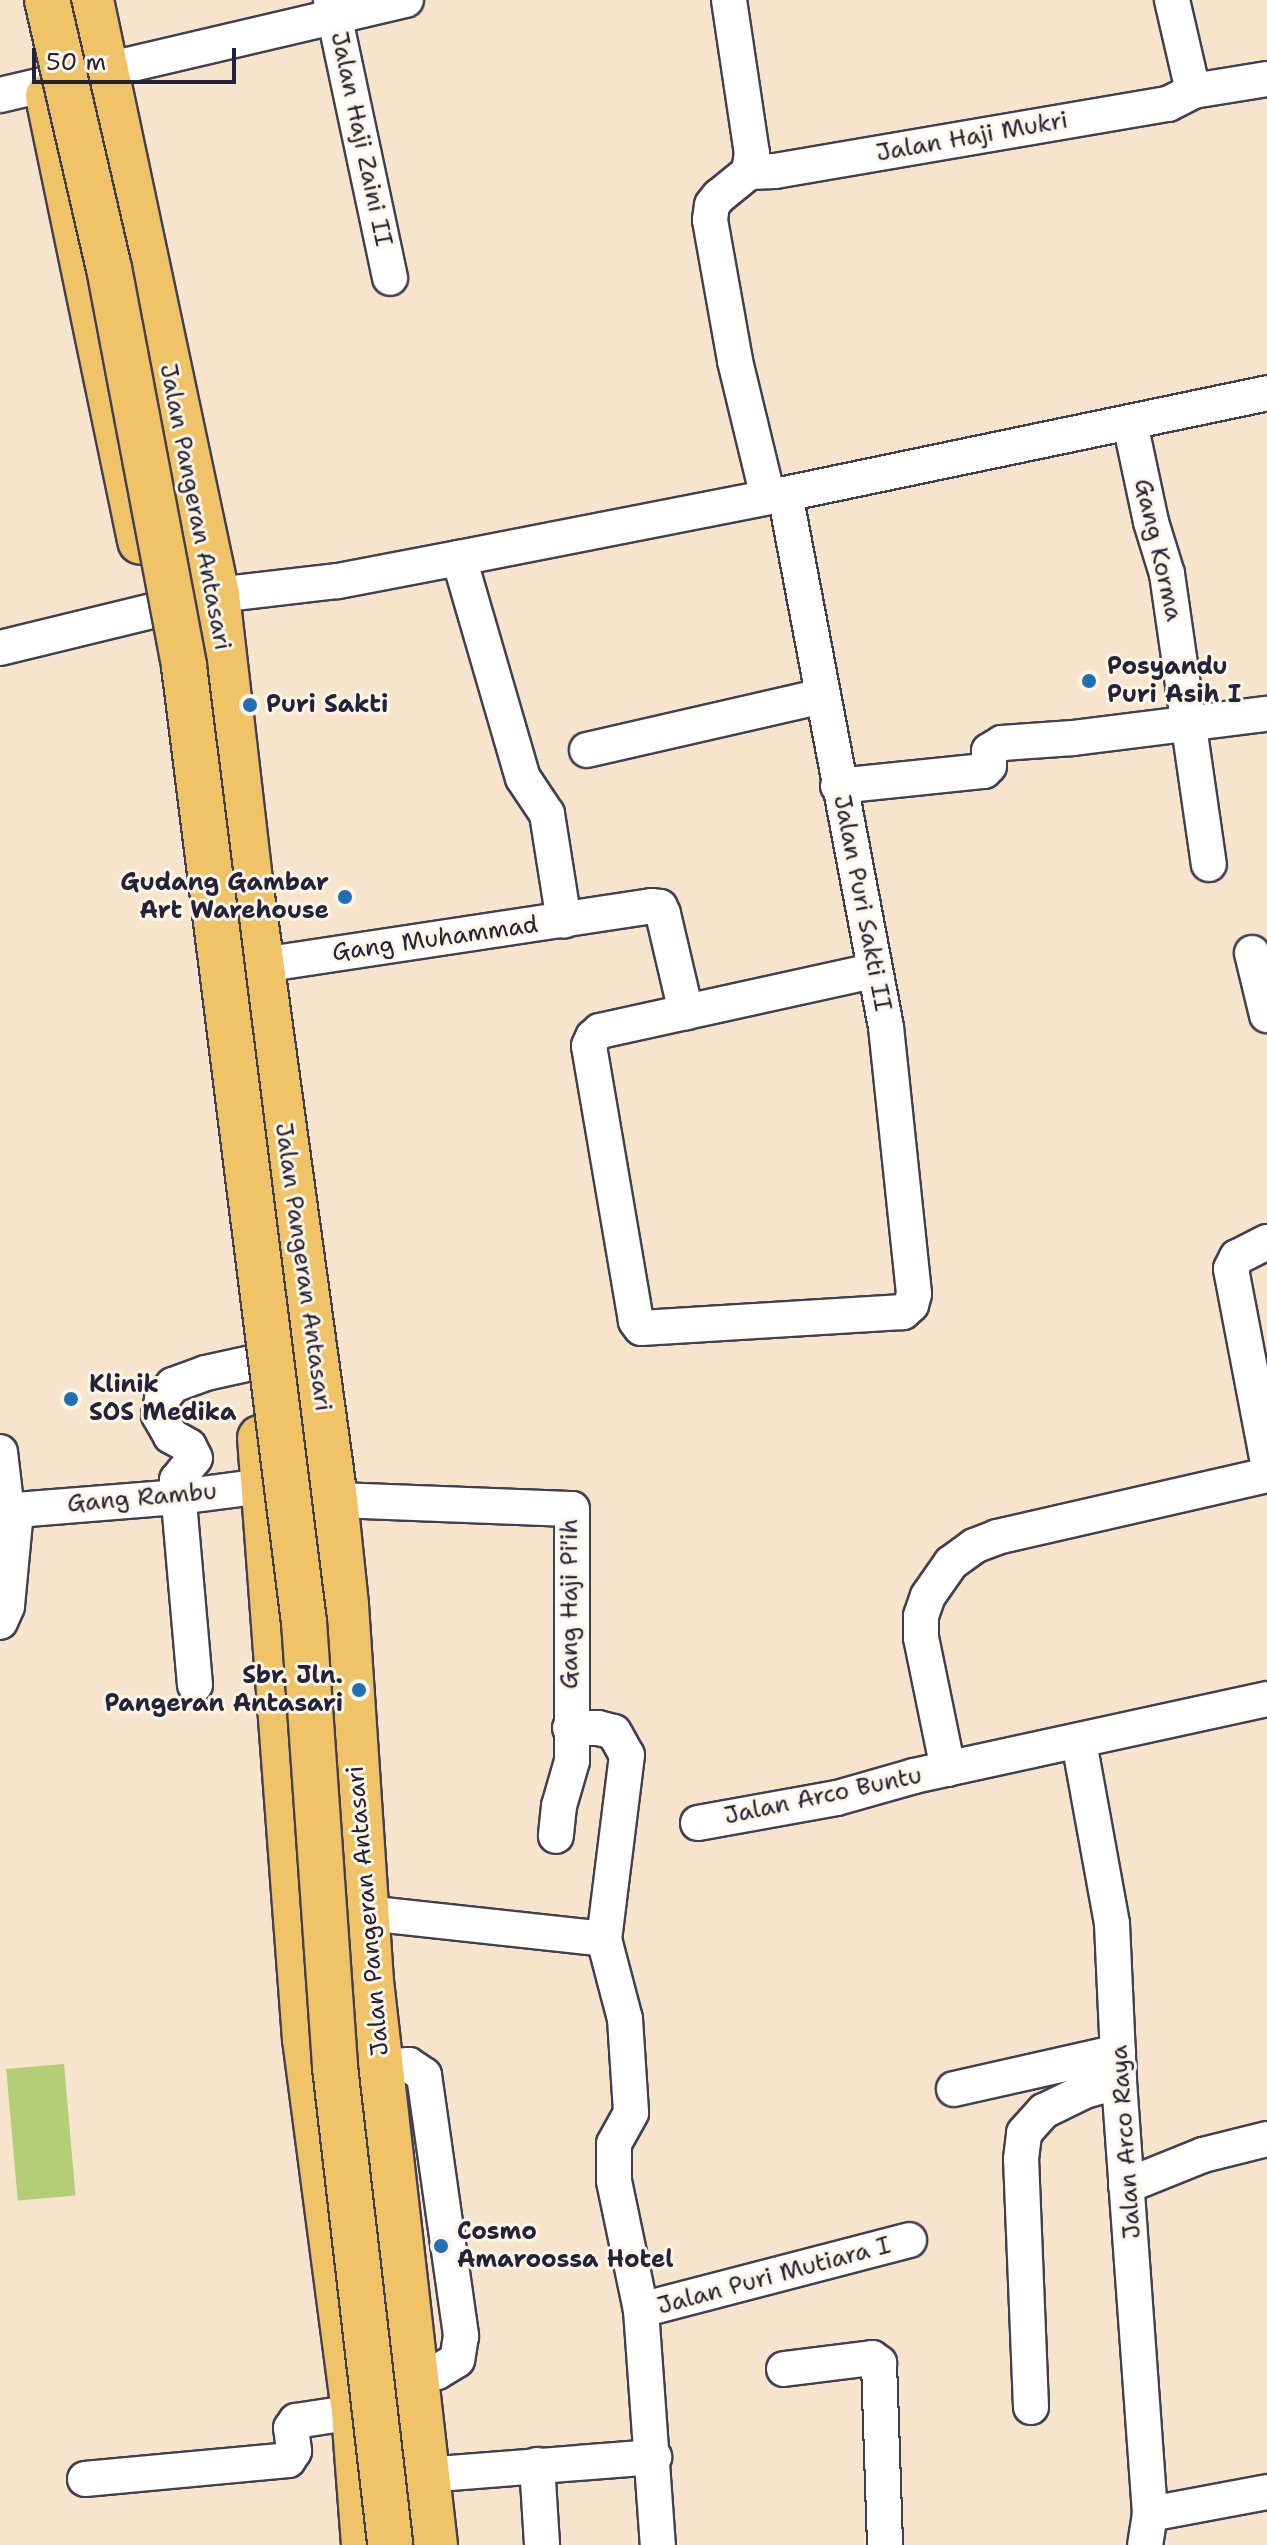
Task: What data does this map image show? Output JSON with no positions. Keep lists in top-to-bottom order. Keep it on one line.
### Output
{"streets":{"main road":["Jalan Pangeran Antasari"],"street":["Jalan Haji Mukri","Jalan Haji Zaini II","Gang Korma","Jalan Puri Sakti II","Gang Muhammad","Gang Rambu","Gang Haji Pi'ih","Jalan Arco Buntu","Jalan Arco Raya","Jalan Puri Mutiara I"]},"crossings":[["Jalan Haji Mukri","Jalan Puri Sakti II"],["Jalan Pangeran Antasari","Gang Muhammad"],["Jalan Pangeran Antasari","Gang Rambu"],["Jalan Pangeran Antasari","Gang Haji Pi'ih"],["Gang Rambu","Gang Haji Pi'ih"]],"places":["Posyandu Puri Asih I","Puri Sakti","Gudang Gambar Art Warehouse","Klinik SOS Medika","Sbr. Jln. Pangeran Antasari","Cosmo Amaroossa Hotel"],"scale_bar":"50 m"}
